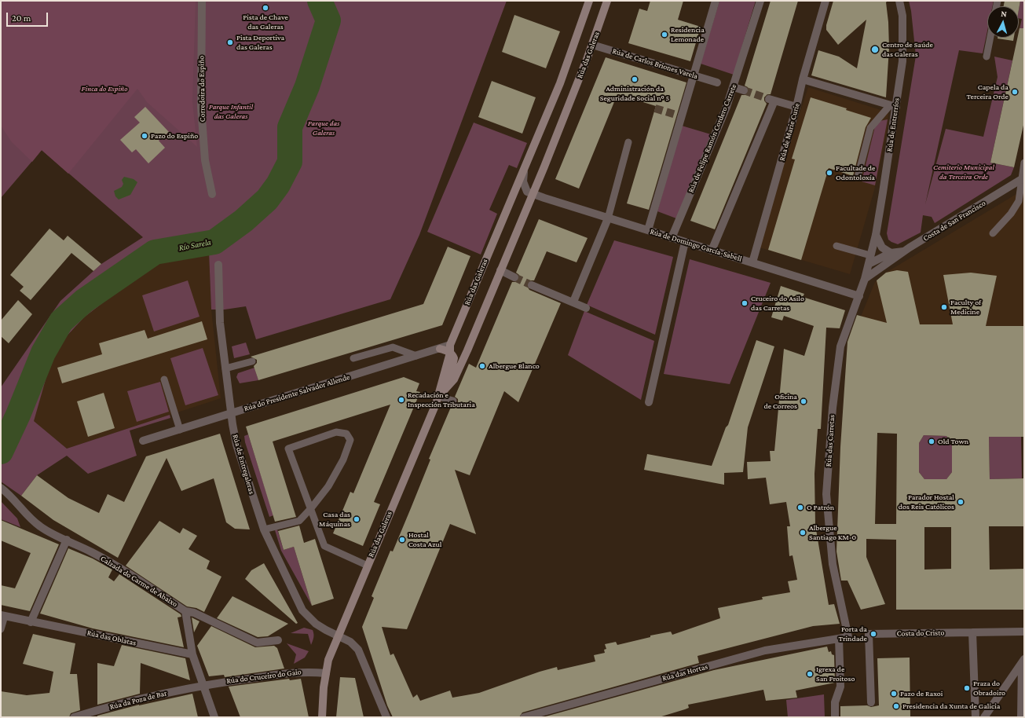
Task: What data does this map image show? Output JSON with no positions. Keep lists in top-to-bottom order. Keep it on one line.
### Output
{"streets":{"main road":["Rúa das Galeras"],"street":["Rúa de Carlos Briones Varela","Corredoira do Espiño","Rúa de Entrerríos","Rúa de Marie Curie","Rúa de Felipe Ramón Cordero Carrete","Costa de San Francisco","Rúa de Domingo García-Sabell","Rúa do Presidente Salvador Allende","Rúa das Carretas","Rúa de Entregaleras","Calzada do Carme de Abaixo","Costa do Cristo","Rúa das Oblatas","Rúa das Hortas","Rúa do Cruceiro do Gaio","Rúa da Poza de Bar"]},"crossings":[["Rúa das Galeras","Rúa de Carlos Briones Varela"],["Rúa das Galeras","Rúa de Domingo García-Sabell"],["Rúa das Galeras","Rúa do Presidente Salvador Allende"],["Rúa das Galeras","Rúa de Entregaleras"],["Rúa das Galeras","Rúa do Cruceiro do Gaio"],["Rúa de Entrerríos","Rúa das Carretas"],["Rúa de Marie Curie","Rúa de Domingo García-Sabell"],["Rúa de Felipe Ramón Cordero Carrete","Rúa de Domingo García-Sabell"],["Costa de San Francisco","Rúa das Carretas"],["Rúa de Domingo García-Sabell","Rúa das Carretas"],["Rúa do Presidente Salvador Allende","Rúa de Entregaleras"],["Rúa das Carretas","Rúa das Hortas"],["Rúa do Cruceiro do Gaio","Rúa da Poza de Bar"]],"water":["Río Sarela"],"parks":["Finca do Espiño","Parque Infantil das Galeras","Parque das Galeras","Cemiterio Municipal da Terceira Orde"],"places":["Pista de Chave das Galeras","Residencia Lemonade","Pista Deportiva das Galeras","Centro de Saúde das Galeras","Administración da Seguridade Social nº 5","Capela da Terceira Orde","Pazo do Espiño","Facultade de Odontoloxía","Cruceiro do Asilo das Carretas","Faculty of Medicine","Albergue Blanco","Recadación e Inspección Tributaria","Oficina de Correos","Old Town","Parador Hostal dos Reis Católicos","O Patrón","Casa das Máquinas","Albergue Santiago KM-0","Hostal Costa Azul","Porta da Trindade","Igrexa de San Froitoso","Praza do Obradoiro","Pazo de Raxoi","Presidencia da Xunta de Galicia"],"scale_bar":"20 m","north":"top"}
